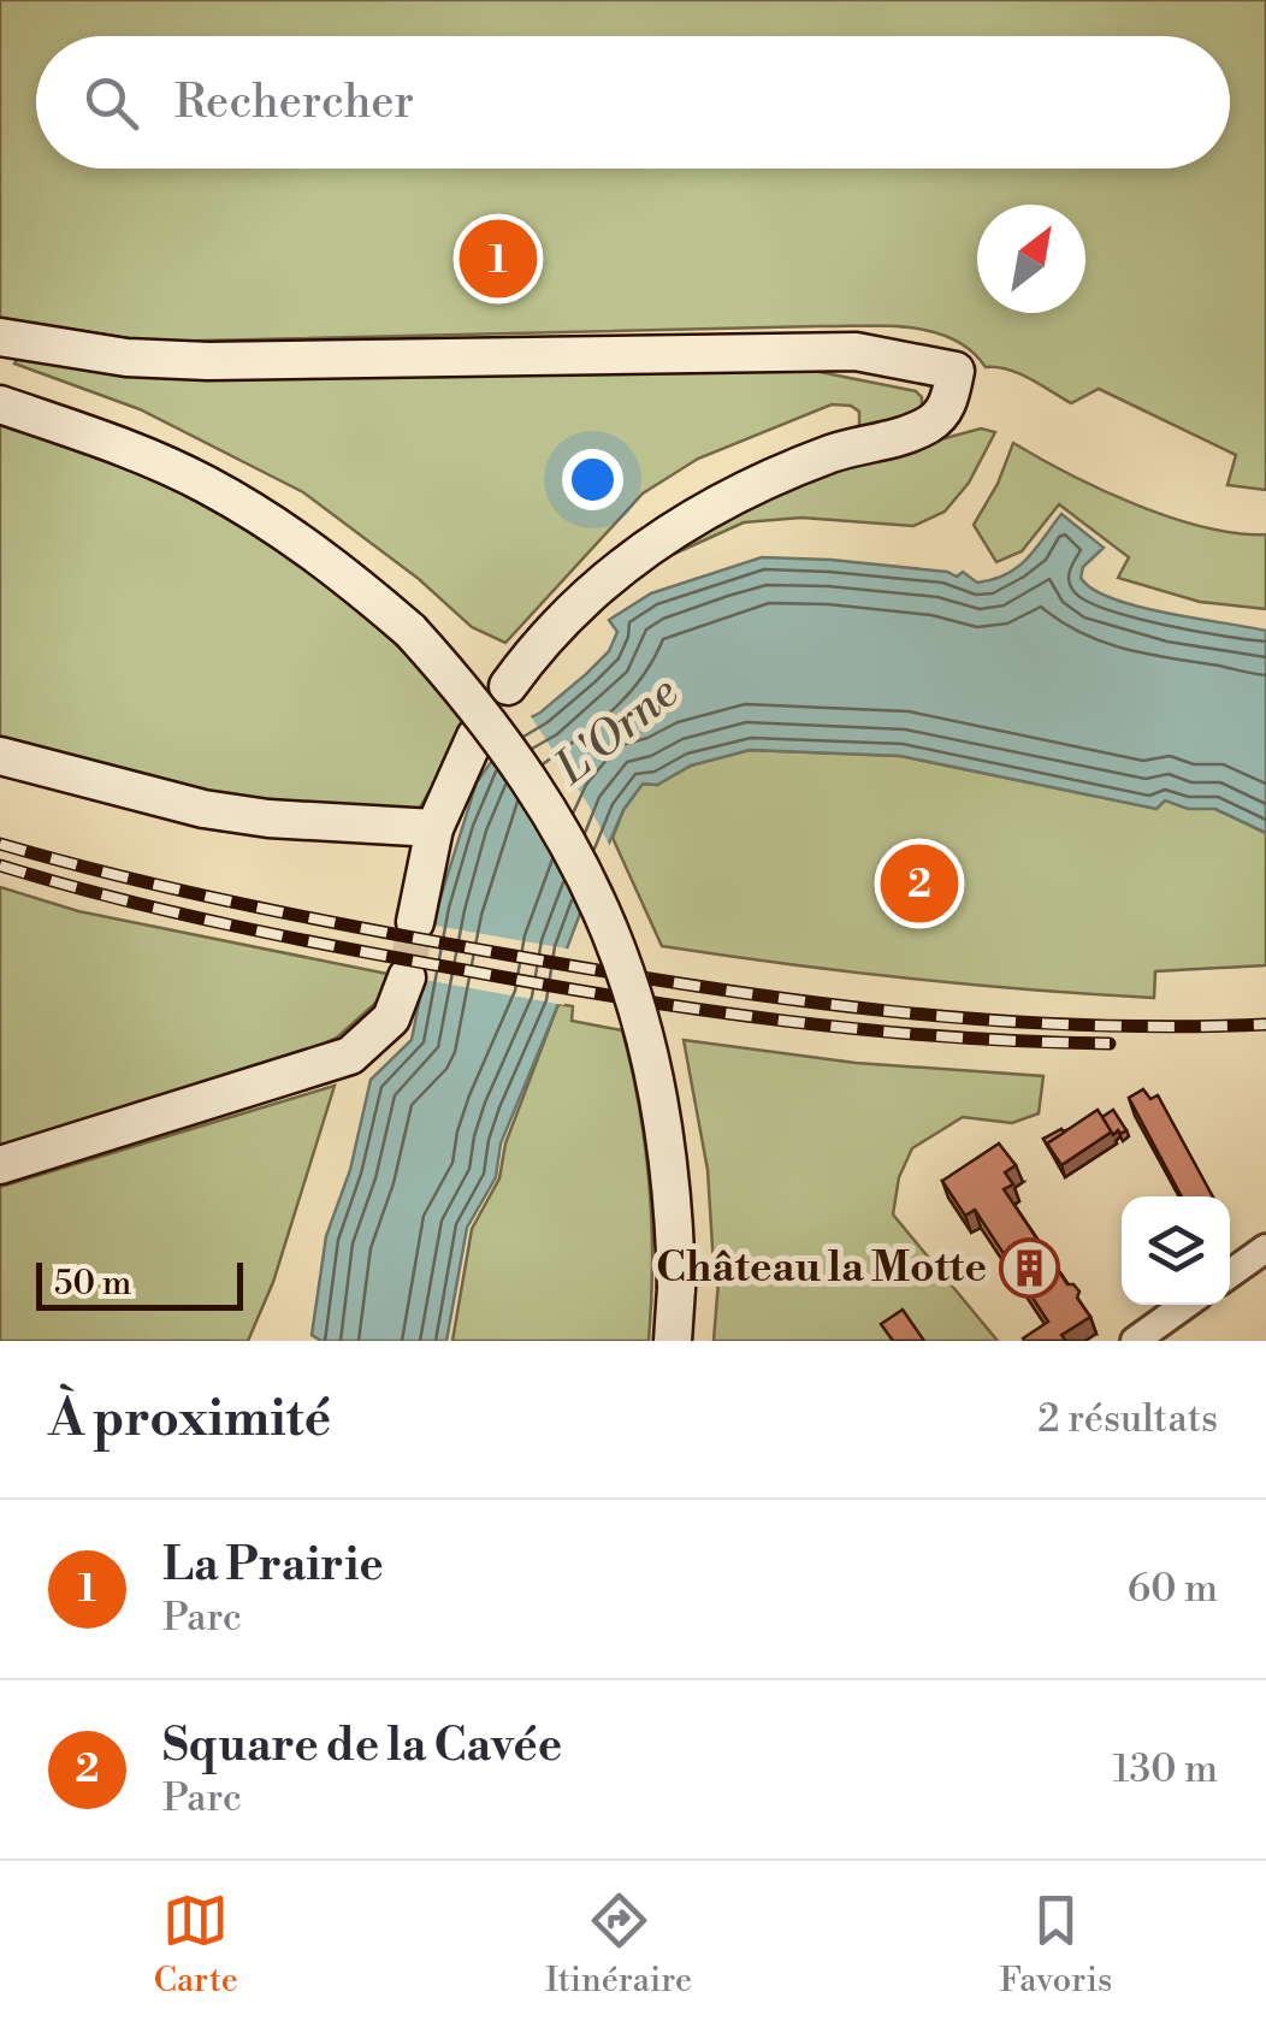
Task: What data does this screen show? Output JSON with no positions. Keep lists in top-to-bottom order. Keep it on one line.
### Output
{"water":["L'Orne"],"places":{"building":["Château la Motte"]},"scale_bar":"50 m","north":"top right","page":{"search":"Rechercher","pins":["1","2"],"scale":"50 m","heading":["À proximité","2 résultats"],"list":[{"mark":"1","name":"La Prairie","note":"Parc","value":"60 m"},{"mark":"2","name":"Square de la Cavée","note":"Parc","value":"130 m"}],"nav":["Carte","Itinéraire","Favoris"]}}
